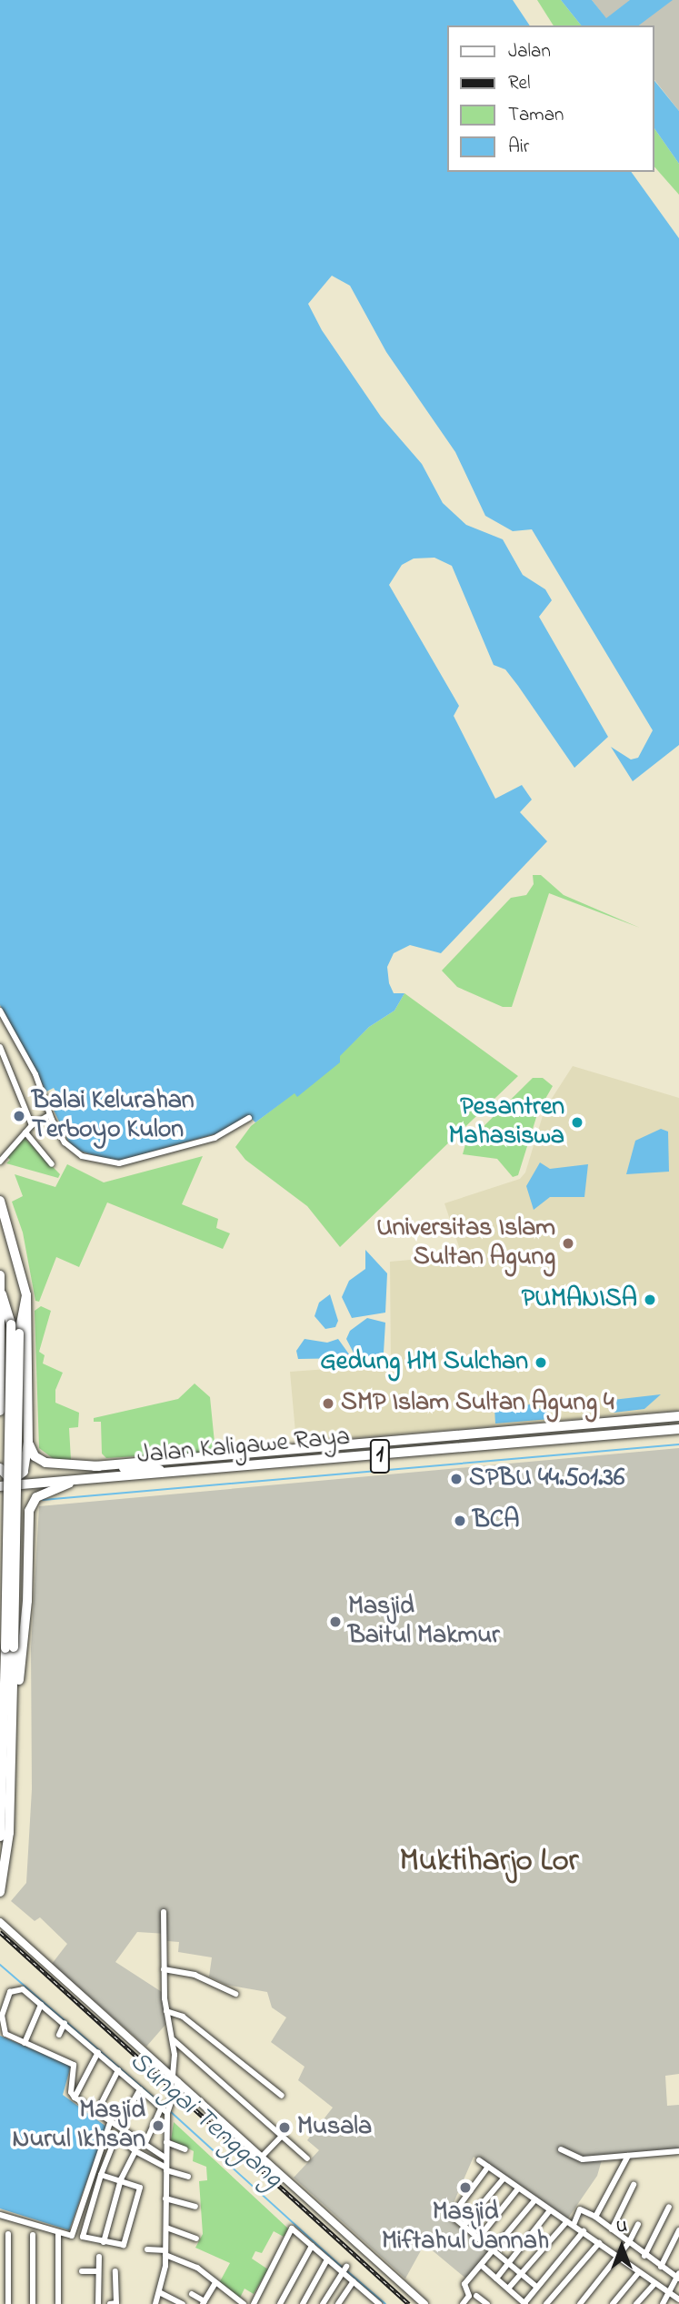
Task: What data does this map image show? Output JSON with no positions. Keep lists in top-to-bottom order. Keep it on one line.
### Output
{"streets":{"highway":["Jalan Kaligawe Raya","1"]},"crossings":[["Jalan Kaligawe Raya","1"]],"districts":["Muktiharjo Lor"],"water":["Sungai Tenggang"],"places":["Balai Kelurahan Terboyo Kulon","Pesantren Mahasiswa","Universitas Islam Sultan Agung","PUMANISA","Gedung HM Sulchan","SMP Islam Sultan Agung 4","SPBU 44.501.36","BCA","Masjid Baitul Makmur","Masjid Nurul Ikhsan","Musala","Masjid Miftahul Jannah"],"legend":["Jalan","Rel","Taman","Air"],"north":"top"}
